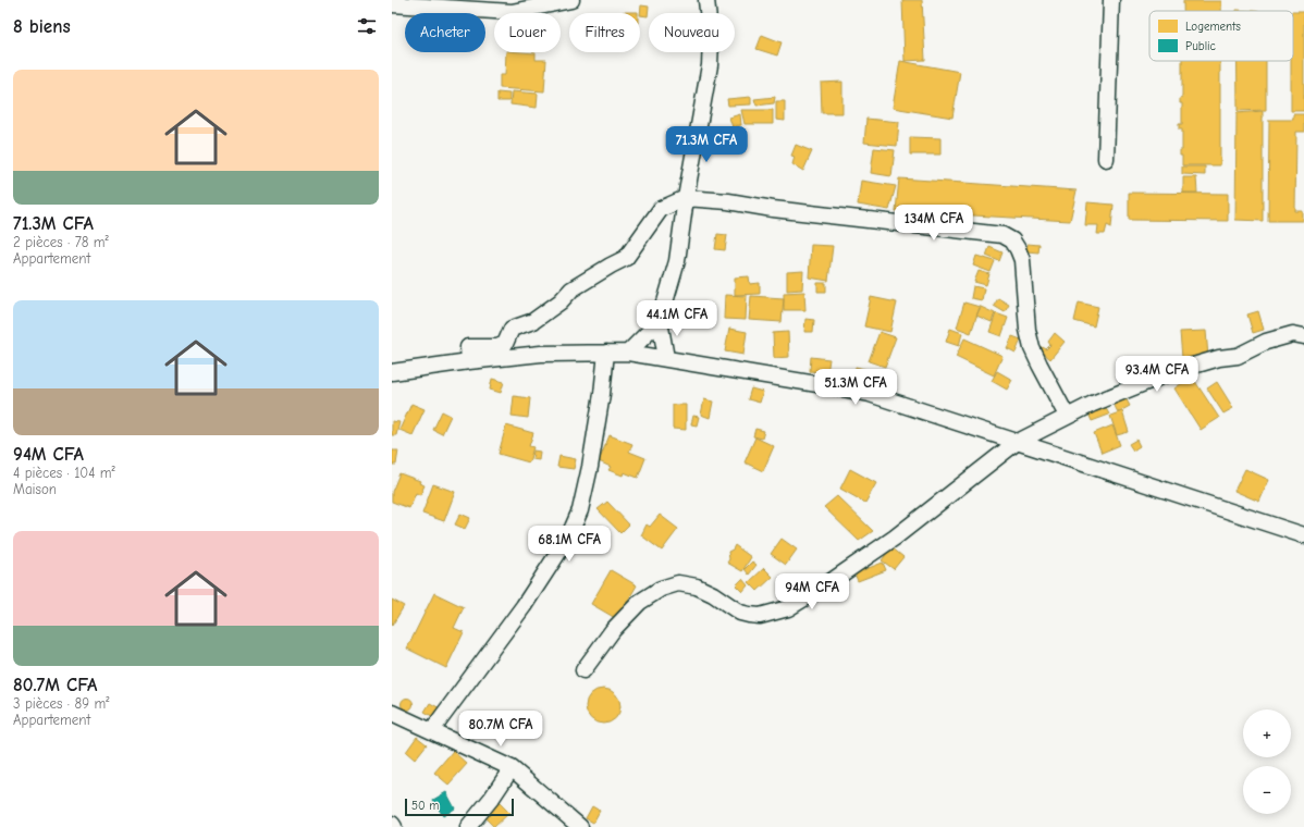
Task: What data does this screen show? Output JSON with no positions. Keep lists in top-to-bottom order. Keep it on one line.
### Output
{"legend":["Logements","Public"],"scale_bar":"50 m","page":{"heading":"8 biens","chip":["Acheter","Louer","Filtres","Nouveau"],"list":[{"name":"71.3M CFA","note":"2 pièces · 78 m² · Appartement"},{"name":"94M CFA","note":"4 pièces · 104 m² · Maison"},{"name":"80.7M CFA","note":"3 pièces · 89 m² · Appartement"}],"price":["71.3M CFA","134M CFA","44.1M CFA","93.4M CFA","51.3M CFA","68.1M CFA","94M CFA","80.7M CFA"],"map_buttons":["+","−"],"scale":"50 m"}}
